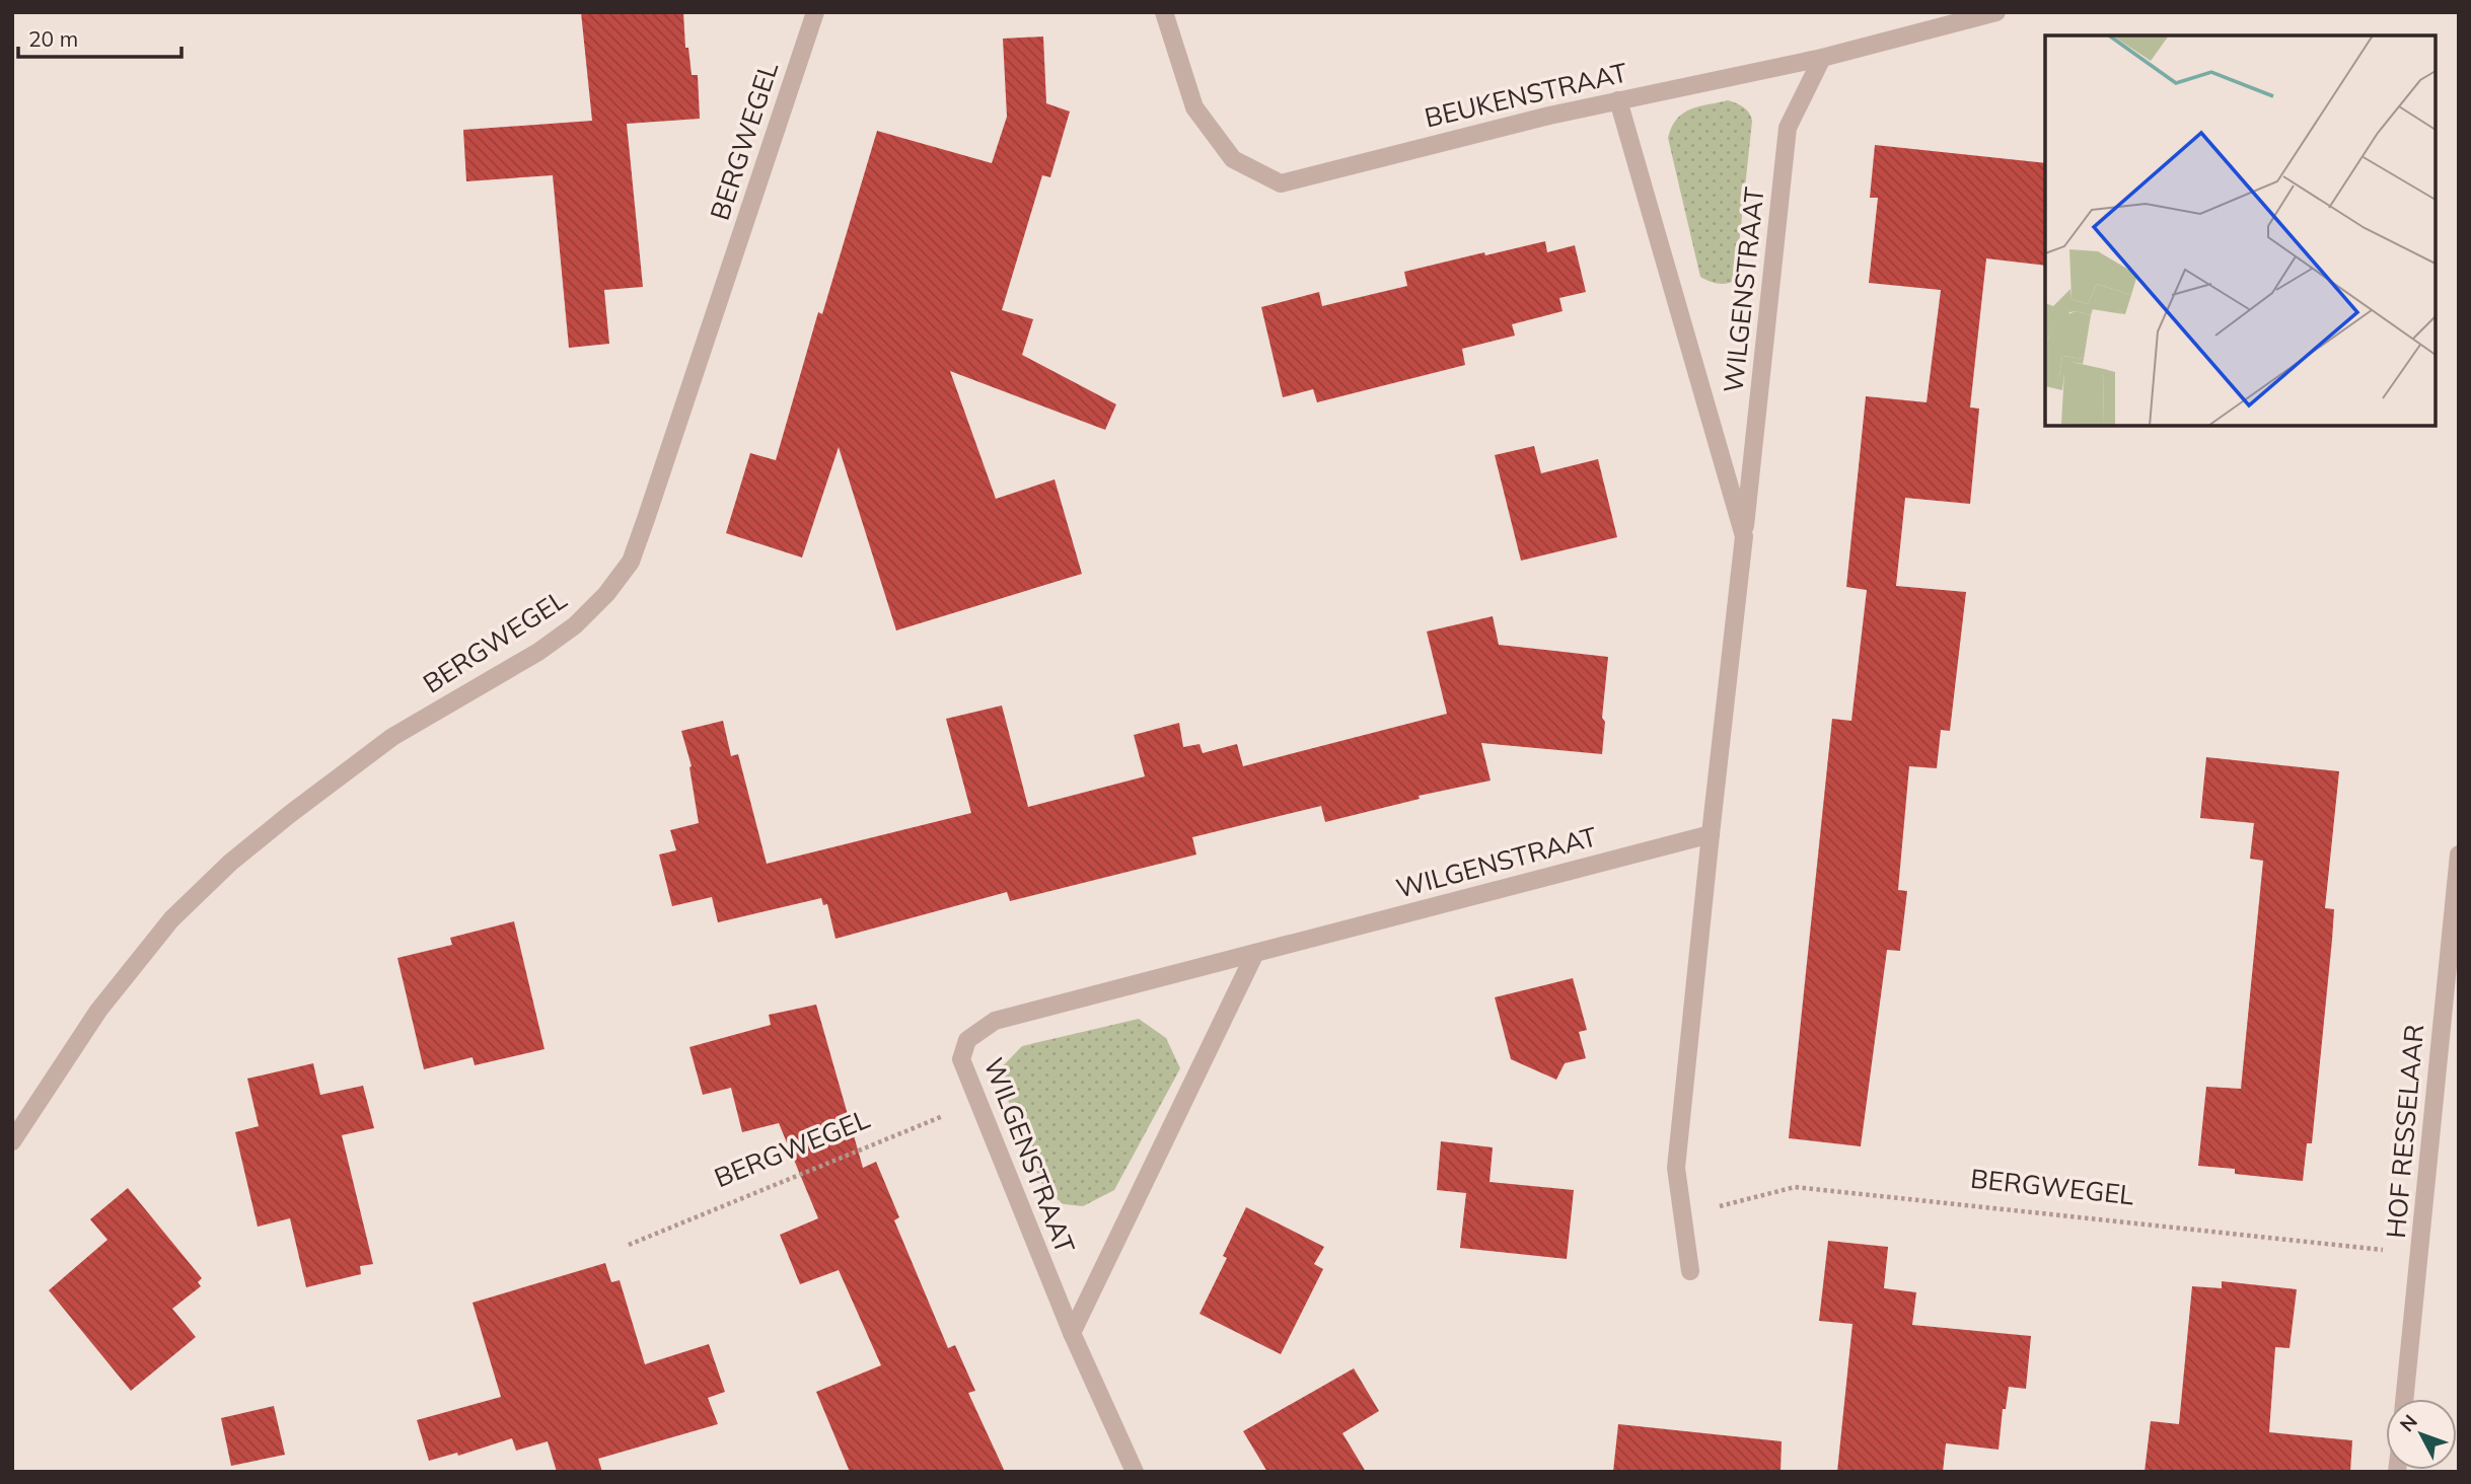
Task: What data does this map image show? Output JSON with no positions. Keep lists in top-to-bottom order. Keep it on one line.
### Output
{"streets":{"street":["BEUKENSTRAAT","BERGWEGEL","WILGENSTRAAT","HOF RESSELAAR"]},"crossings":[["BEUKENSTRAAT","WILGENSTRAAT"],["BERGWEGEL","WILGENSTRAAT"],["BERGWEGEL","HOF RESSELAAR"]],"scale_bar":"20 m","north":"top left"}
